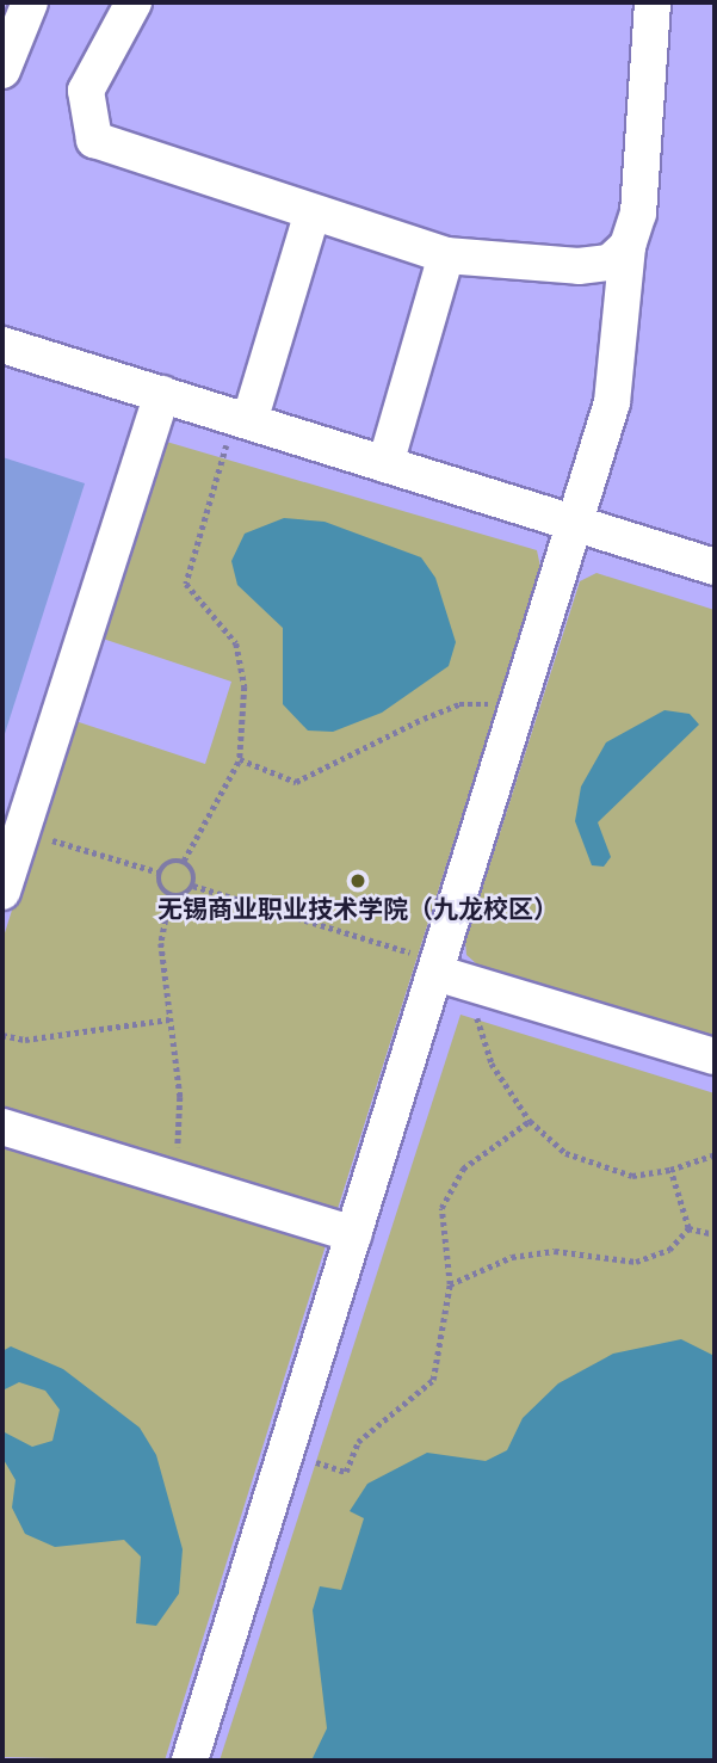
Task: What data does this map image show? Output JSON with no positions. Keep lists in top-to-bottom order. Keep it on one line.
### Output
{"places":["无锡商业职业技术学院（九龙校区）"]}
